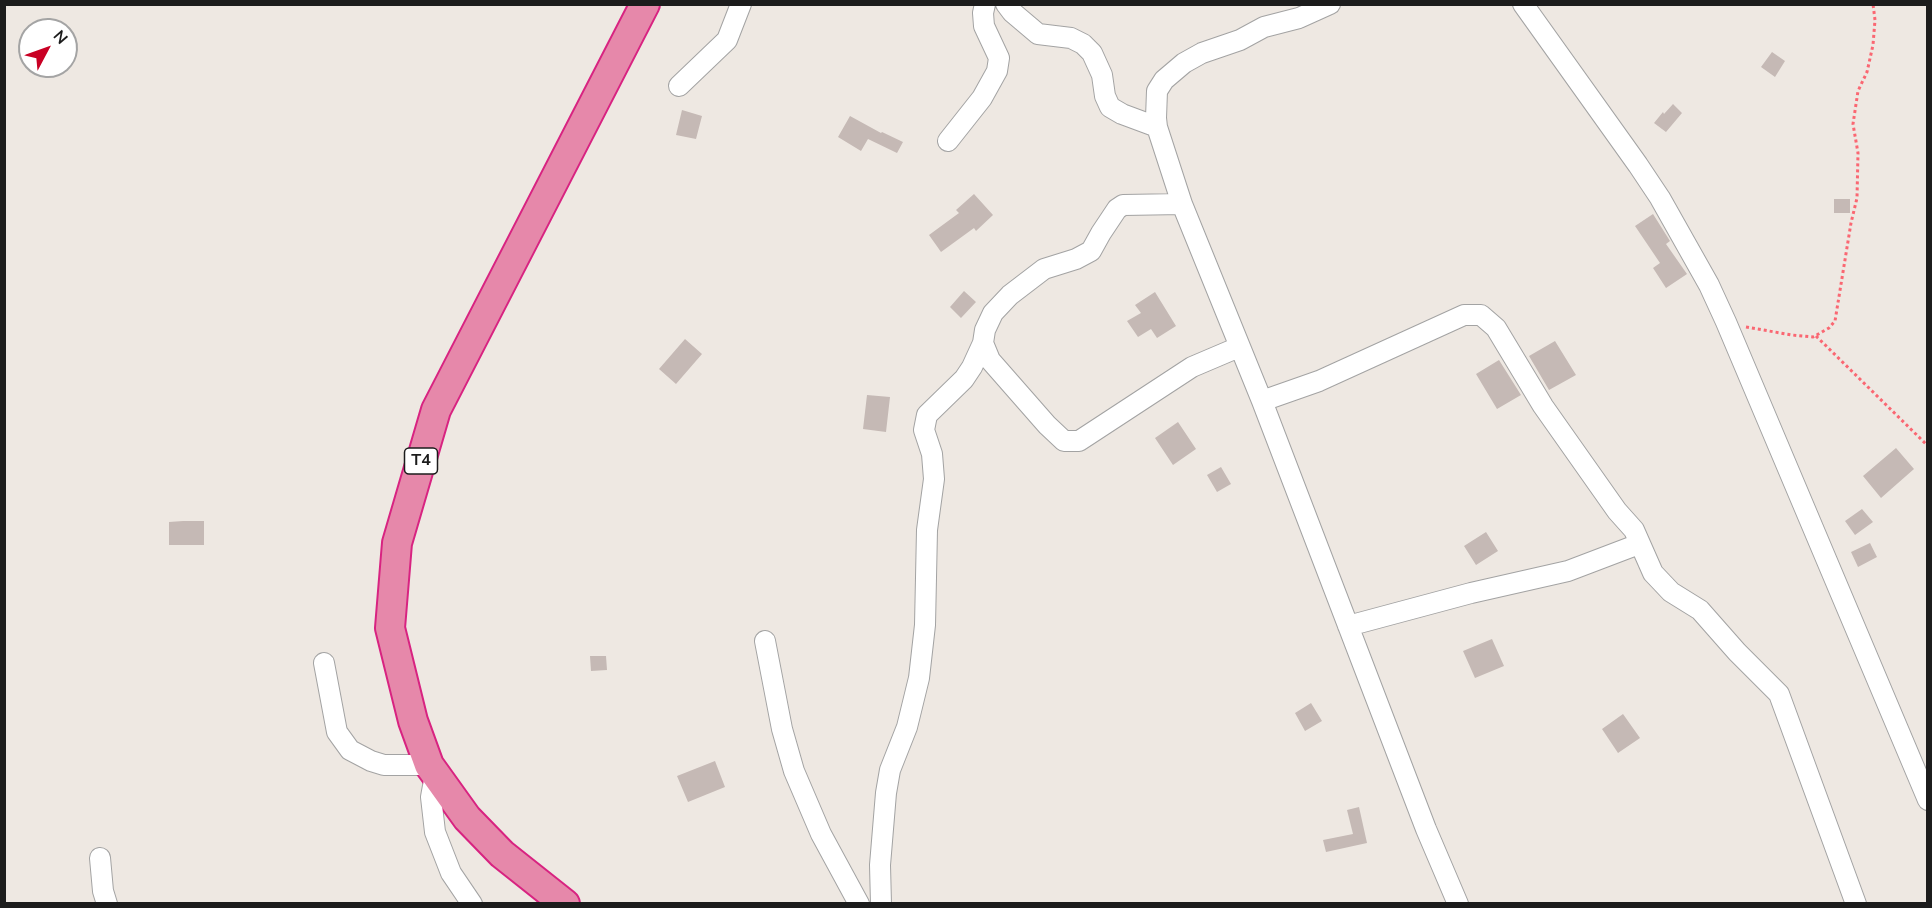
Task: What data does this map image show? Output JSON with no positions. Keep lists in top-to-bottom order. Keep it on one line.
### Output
{"streets":{"highway":["T4"]},"north":"top right"}
